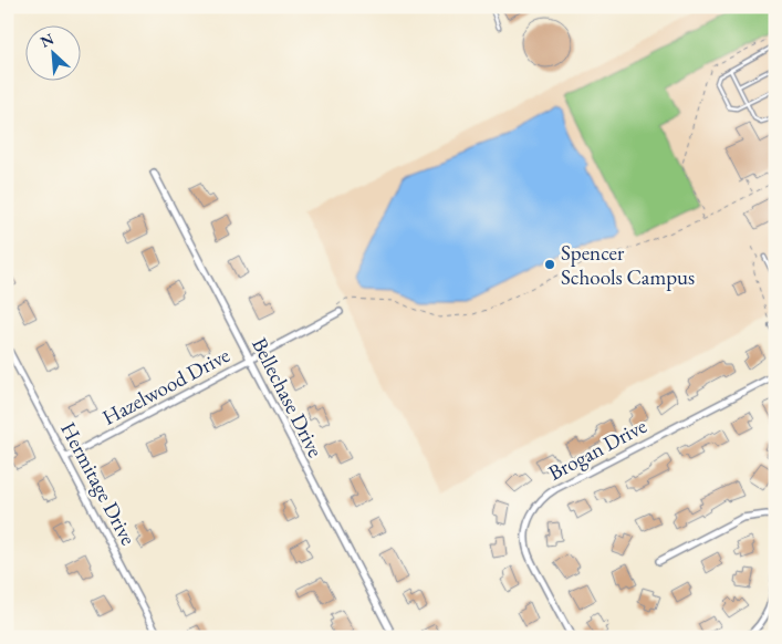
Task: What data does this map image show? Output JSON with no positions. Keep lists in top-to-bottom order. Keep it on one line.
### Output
{"streets":{"street":["Hazelwood Drive","Bellechase Drive","Brogan Drive","Hermitage Drive"]},"crossings":[["Hazelwood Drive","Bellechase Drive"],["Hazelwood Drive","Hermitage Drive"]],"places":["Spencer Schools Campus"],"north":"top left"}
